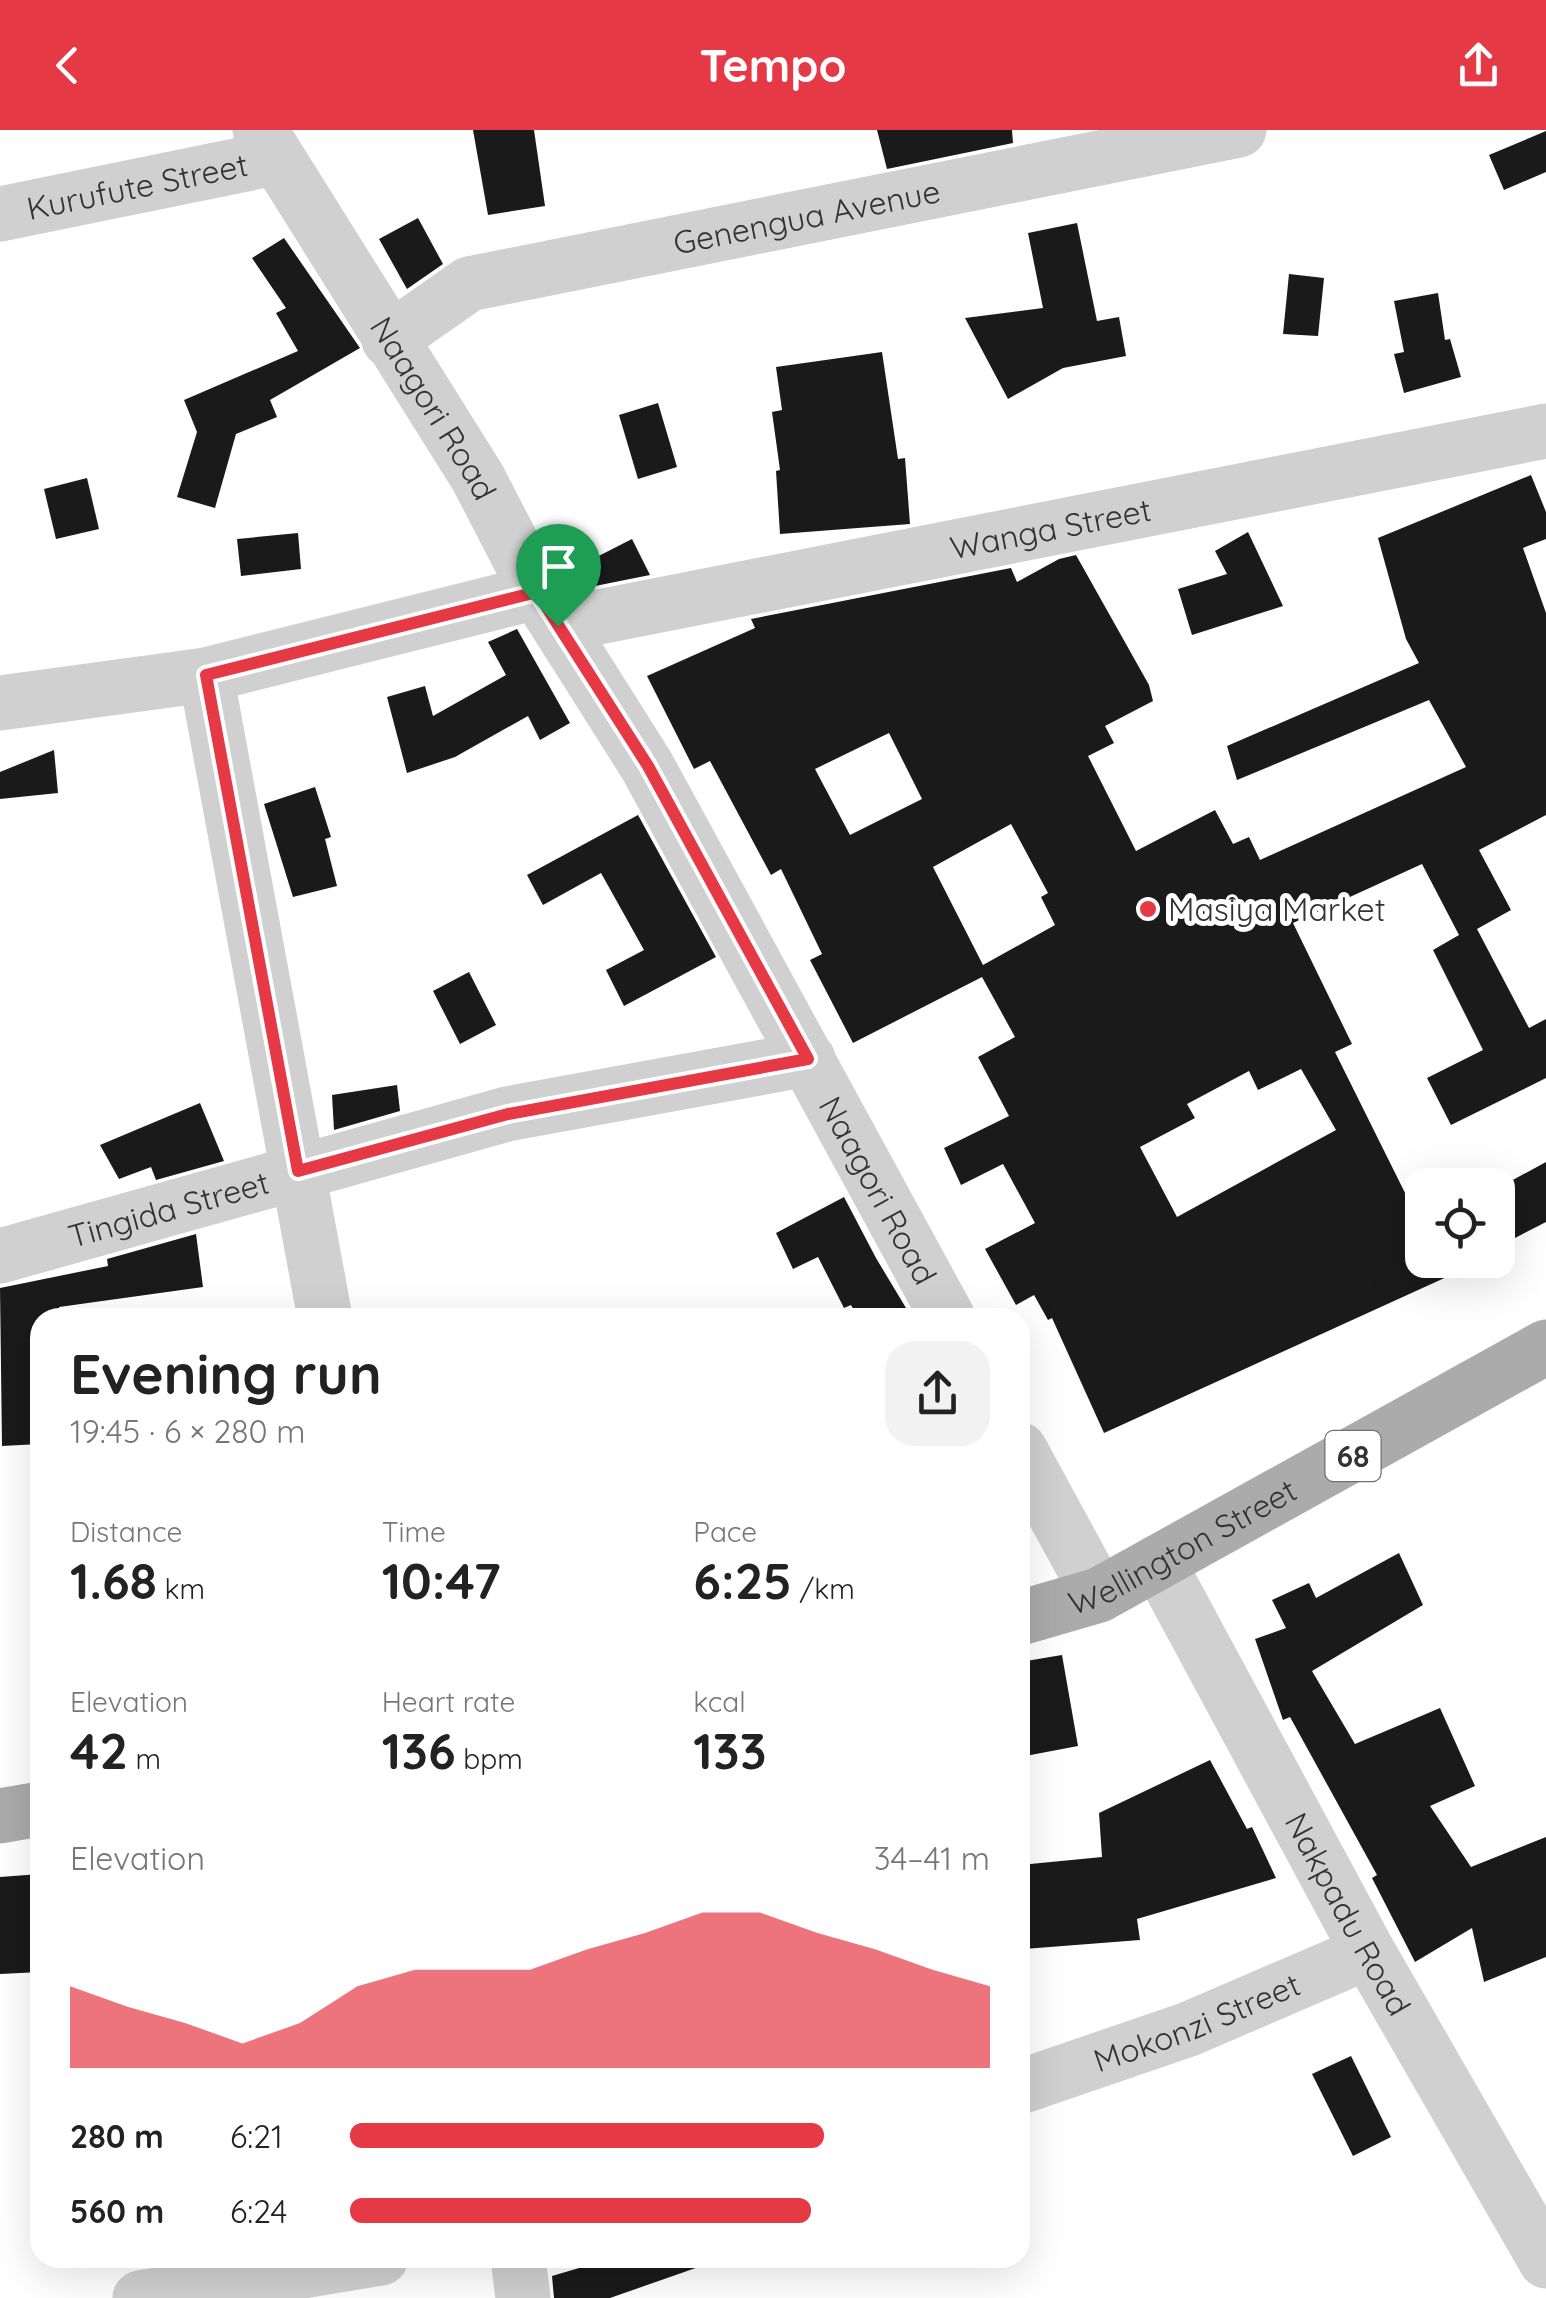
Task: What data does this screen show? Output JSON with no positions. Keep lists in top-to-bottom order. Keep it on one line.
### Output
{"streets":{"main road":["68","Wellington Street"],"street":["Kurufute Street","Genengua Avenue","Naagori Road","Wanga Street","Tingida Street","Nakpadu Road","Mokonzi Street"]},"crossings":[["Kurufute Street","Naagori Road"],["Genengua Avenue","Naagori Road"],["Naagori Road","Wanga Street"],["Naagori Road","Tingida Street"],["Wellington Street","Nakpadu Road"],["Nakpadu Road","Mokonzi Street"]],"places":["Masiya Market"],"page":{"header":"Tempo","heading":["Evening run","19:45 · 6 × 280 m"],"stats":[["Distance","1.68 km"],["Time","10:47"],["Pace","6:25 /km"],["Elevation","42 m"],["Heart rate","136 bpm"],["kcal","133"]],"chart":["Elevation","34–41 m"],"list":[{"name":"280 m","note":"6:21"},{"name":"560 m","note":"6:24"}]}}
